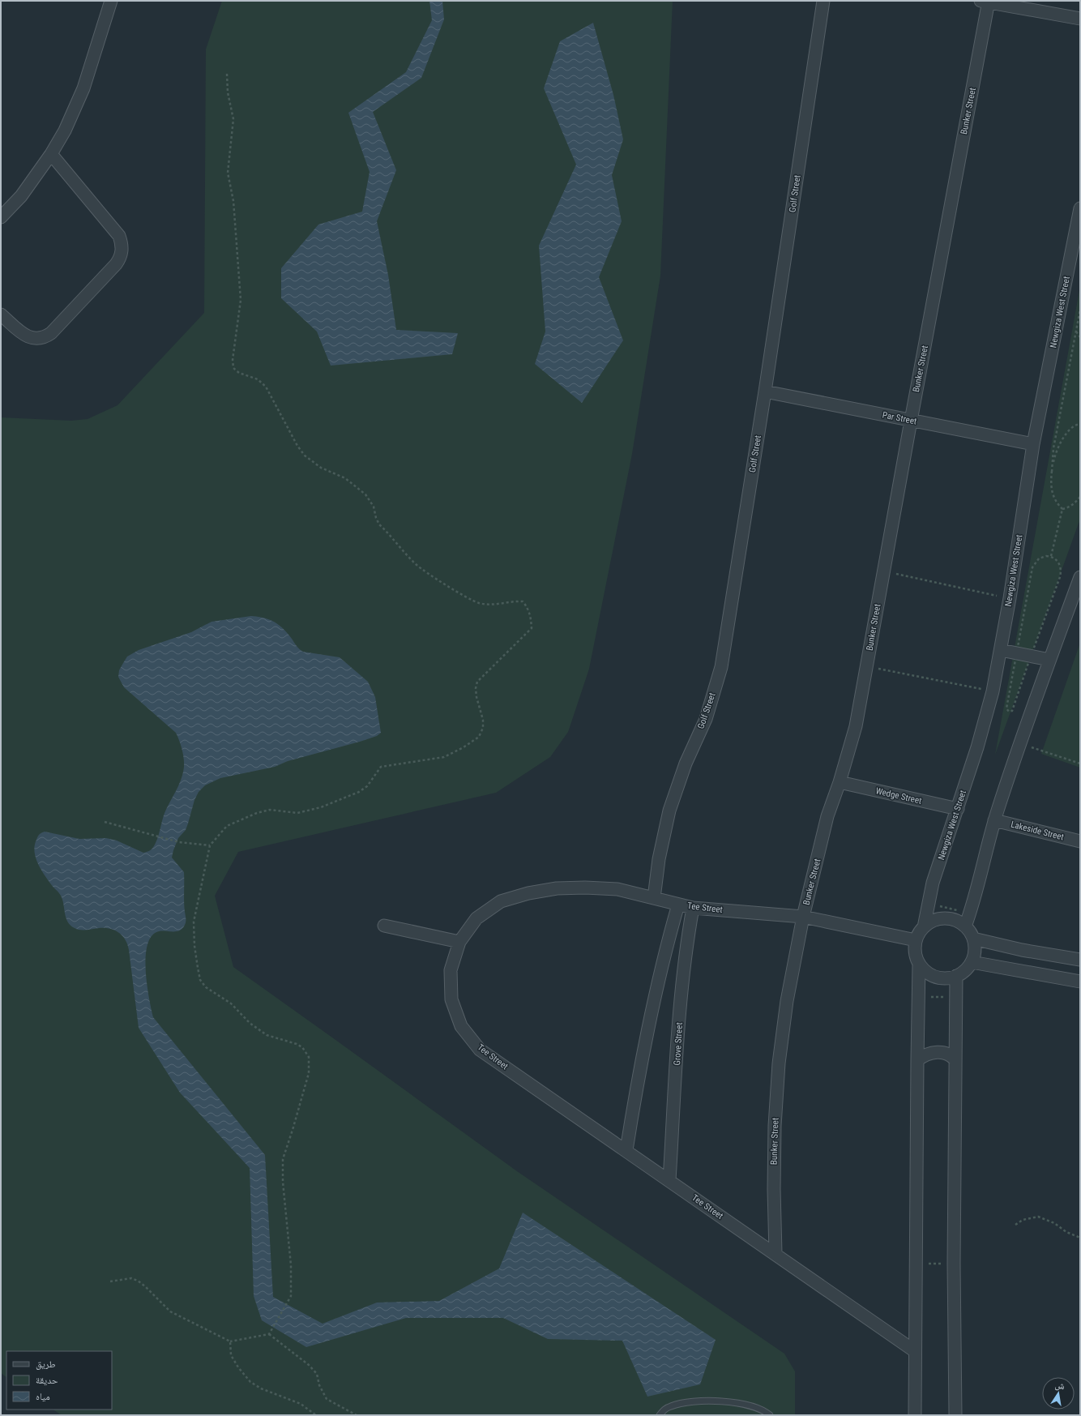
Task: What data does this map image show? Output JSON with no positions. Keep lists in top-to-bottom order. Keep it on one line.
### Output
{"streets":{"street":["Bunker Street","Golf Street","Newgiza West Street","Par Street","Wedge Street","Lakeside Street","Tee Street","Grove Street"]},"crossings":[["Bunker Street","Par Street"],["Bunker Street","Wedge Street"],["Bunker Street","Tee Street"],["Golf Street","Par Street"],["Golf Street","Tee Street"],["Newgiza West Street","Par Street"],["Newgiza West Street","Wedge Street"],["Newgiza West Street","Tee Street"],["Tee Street","Grove Street"]],"legend":["طريق","حديقة","مياه"],"north":"top"}
